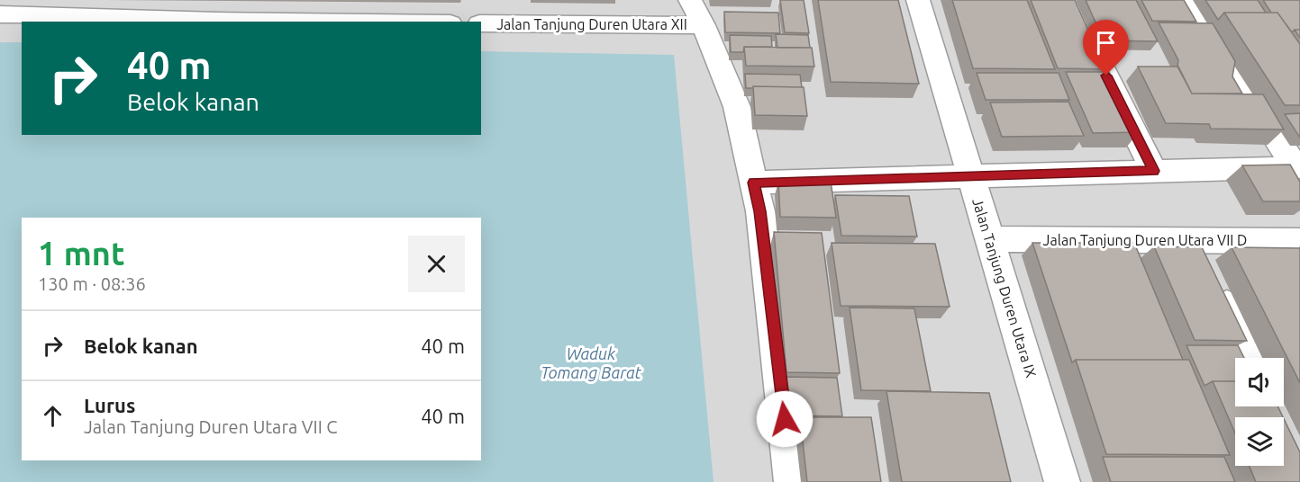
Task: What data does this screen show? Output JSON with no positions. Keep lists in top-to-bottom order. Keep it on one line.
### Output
{"streets":{"street":["Jalan Tanjung Duren Utara XII","Jalan Tanjung Duren Utara VII D","Jalan Tanjung Duren Utara IX"]},"crossings":[["Jalan Tanjung Duren Utara VII D","Jalan Tanjung Duren Utara IX"]],"water":["Waduk Tomang Barat"],"page":{"turn":["40 m","Belok kanan"],"heading":["1 mnt","130 m · 08:36"],"list":[{"name":"Belok kanan","value":"40 m"},{"name":"Lurus","note":"Jalan Tanjung Duren Utara VII C","value":"40 m"}]}}
